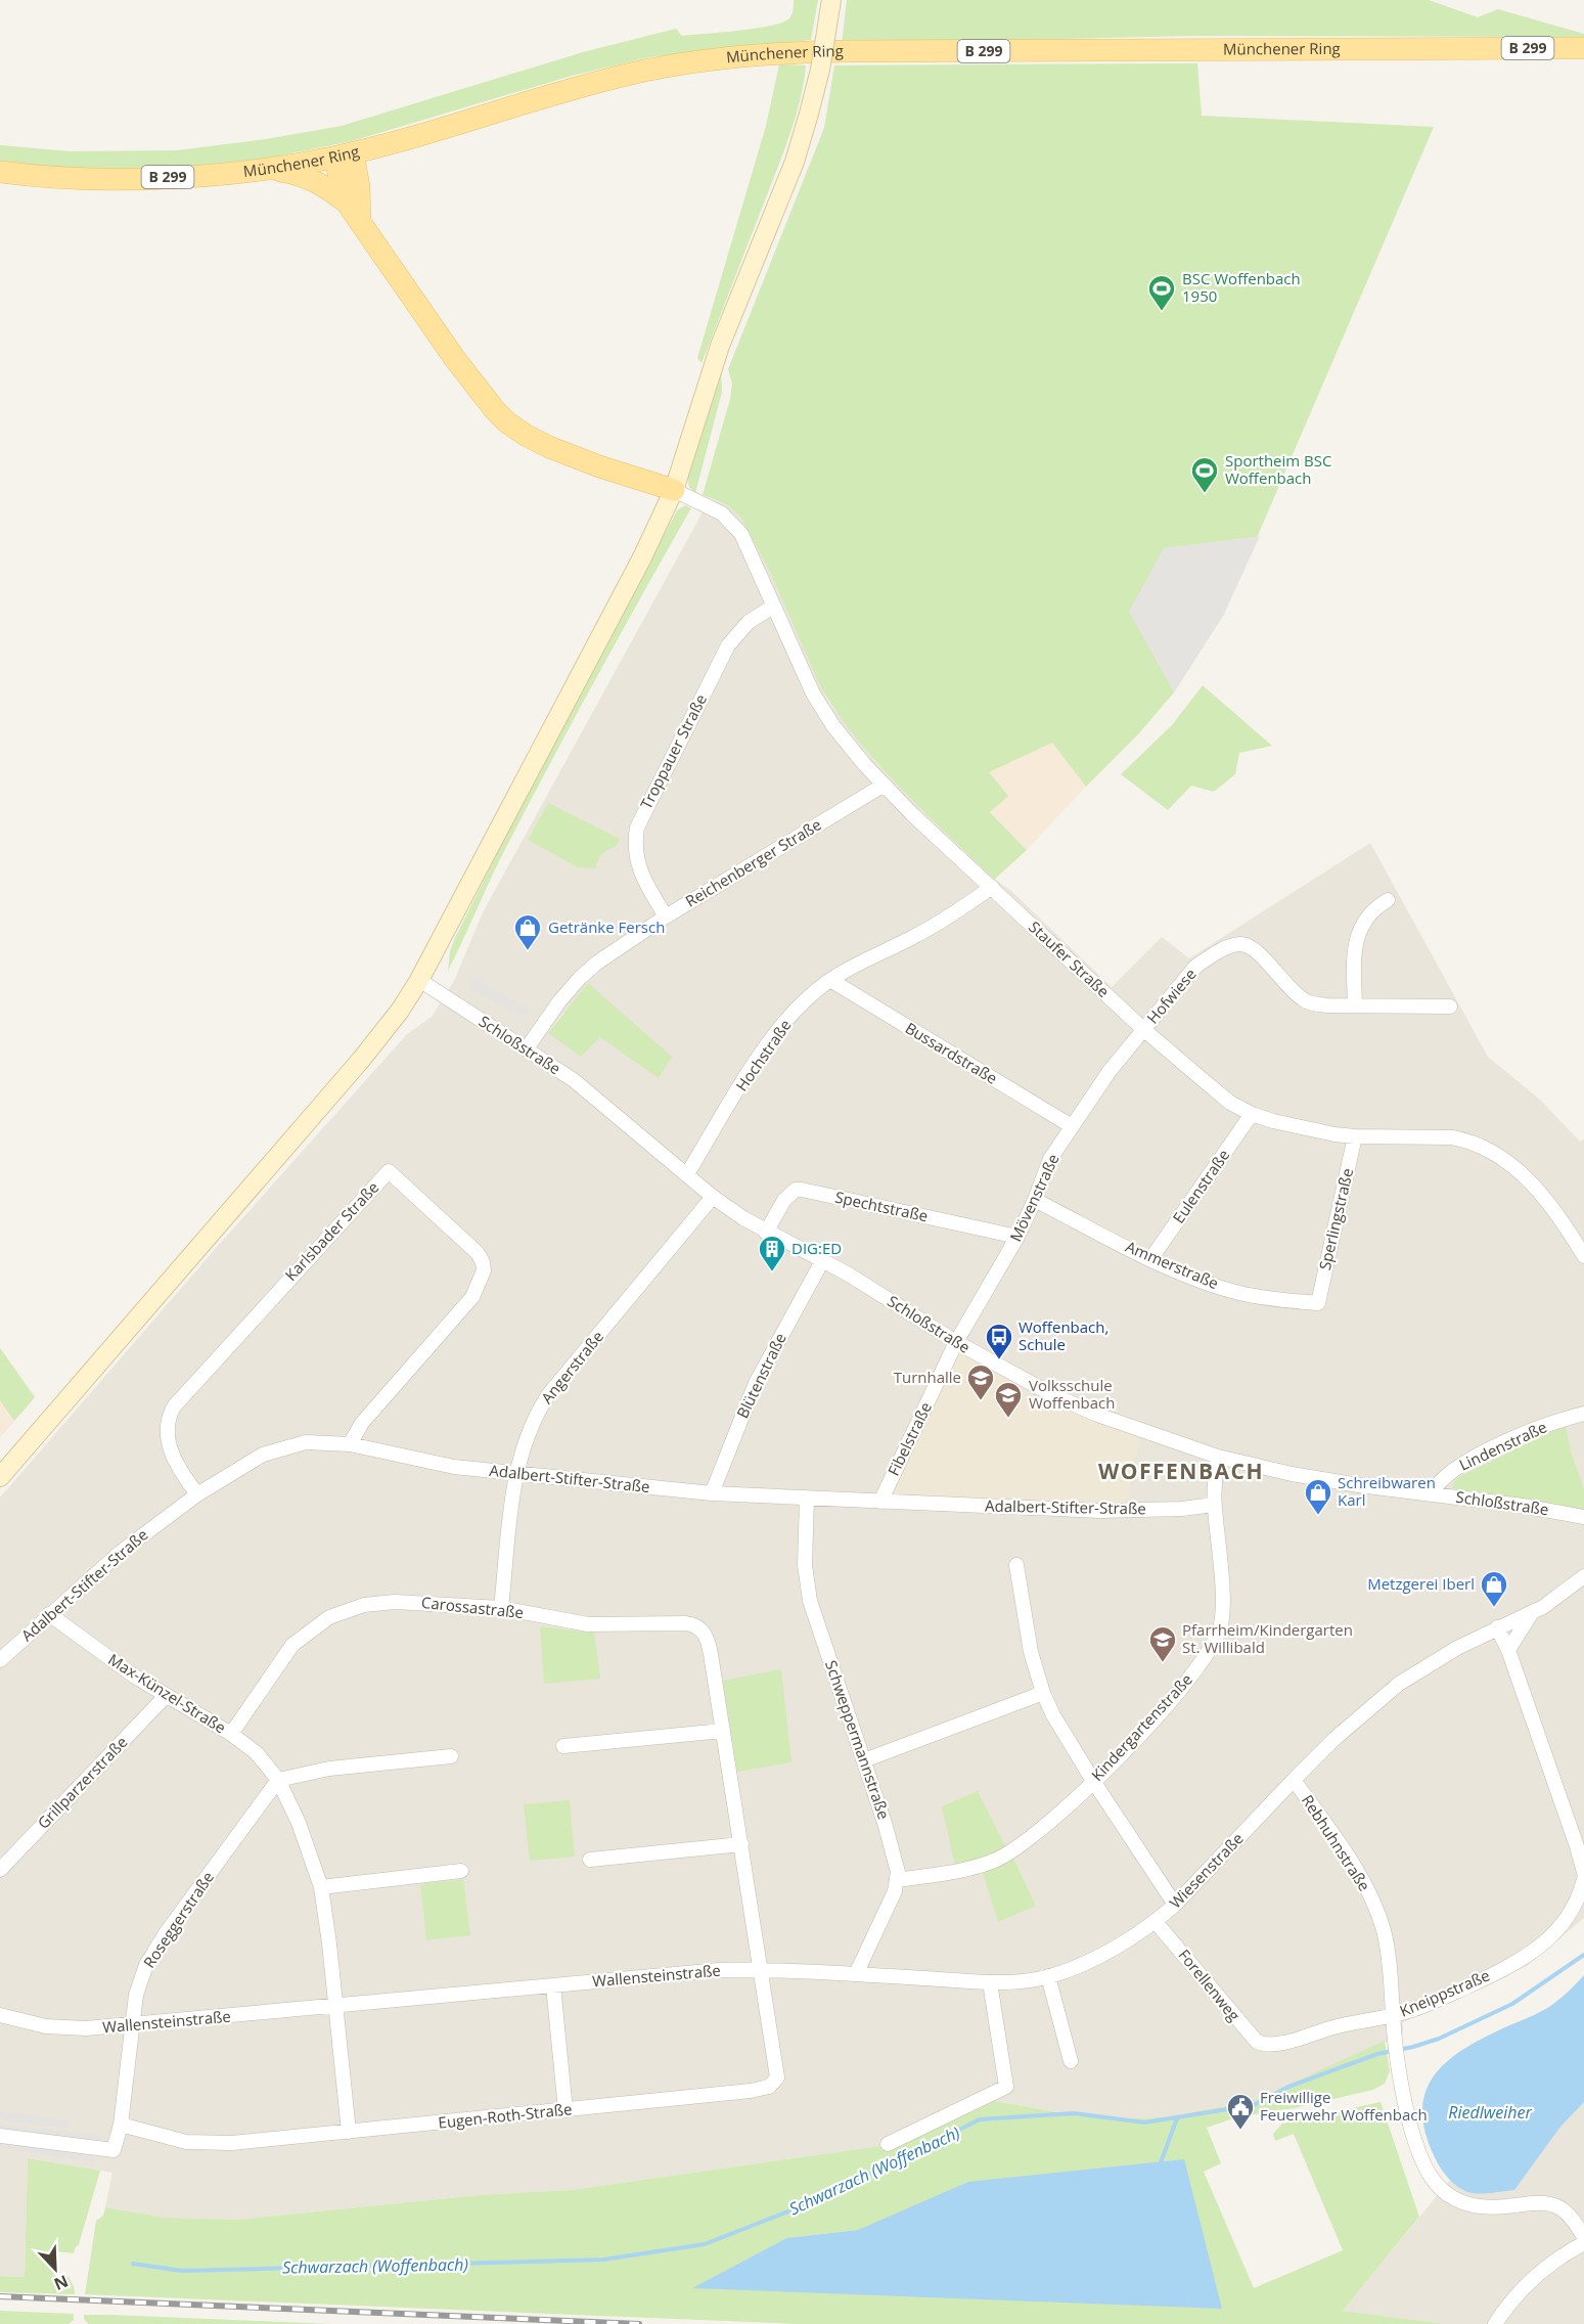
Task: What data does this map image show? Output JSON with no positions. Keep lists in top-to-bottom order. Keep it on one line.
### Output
{"streets":{"main road":["B 299","Münchener Ring"],"street":["Troppauer Straße","Reichenberger Straße","Staufer Straße","Hofwiese","Schloßstraße","Bussardstraße","Hochstraße","Eulenstraße","Mövenstraße","Spechtstraße","Sperlingstraße","Karlsbader Straße","Ammerstraße","Angerstraße","Blütenstraße","Fibelstraße","Lindenstraße","Adalbert-Stifter-Straße","Carossastraße","Max-Künzel-Straße","Kindergartenstraße","Schweppermannstraße","Grillparzerstraße","Rebhuhnstraße","Wiesenstraße","Roseggerstraße","Wallensteinstraße","Forellenweg","Kneippstraße","Eugen-Roth-Straße"]},"crossings":[["Troppauer Straße","Reichenberger Straße"],["Troppauer Straße","Staufer Straße"],["Reichenberger Straße","Staufer Straße"],["Reichenberger Straße","Schloßstraße"],["Staufer Straße","Hofwiese"],["Staufer Straße","Hochstraße"],["Staufer Straße","Eulenstraße"],["Staufer Straße","Mövenstraße"],["Staufer Straße","Sperlingstraße"],["Hofwiese","Mövenstraße"],["Schloßstraße","Hochstraße"],["Schloßstraße","Mövenstraße"],["Schloßstraße","Spechtstraße"],["Schloßstraße","Angerstraße"],["Schloßstraße","Blütenstraße"],["Schloßstraße","Fibelstraße"],["Schloßstraße","Lindenstraße"],["Schloßstraße","Kindergartenstraße"],["Bussardstraße","Hochstraße"],["Bussardstraße","Mövenstraße"],["Eulenstraße","Ammerstraße"],["Mövenstraße","Spechtstraße"],["Mövenstraße","Ammerstraße"],["Mövenstraße","Fibelstraße"],["Sperlingstraße","Ammerstraße"],["Karlsbader Straße","Adalbert-Stifter-Straße"],["Angerstraße","Adalbert-Stifter-Straße"],["Angerstraße","Carossastraße"],["Blütenstraße","Adalbert-Stifter-Straße"],["Fibelstraße","Adalbert-Stifter-Straße"],["Adalbert-Stifter-Straße","Max-Künzel-Straße"],["Adalbert-Stifter-Straße","Kindergartenstraße"],["Adalbert-Stifter-Straße","Schweppermannstraße"],["Carossastraße","Max-Künzel-Straße"],["Carossastraße","Wiesenstraße"],["Carossastraße","Wallensteinstraße"],["Carossastraße","Eugen-Roth-Straße"],["Max-Künzel-Straße","Grillparzerstraße"],["Max-Künzel-Straße","Roseggerstraße"],["Max-Künzel-Straße","Wallensteinstraße"],["Kindergartenstraße","Schweppermannstraße"],["Rebhuhnstraße","Wiesenstraße"],["Rebhuhnstraße","Kneippstraße"],["Wiesenstraße","Wallensteinstraße"],["Wiesenstraße","Forellenweg"],["Wiesenstraße","Eugen-Roth-Straße"],["Roseggerstraße","Wallensteinstraße"],["Roseggerstraße","Eugen-Roth-Straße"],["Wallensteinstraße","Eugen-Roth-Straße"],["Forellenweg","Kneippstraße"]],"districts":["WOFFENBACH"],"water":["Riedlweiher","Schwarzach (Woffenbach)"],"places":{"sports":["BSC Woffenbach 1950","Sportheim BSC Woffenbach"],"shop":["Getränke Fersch","Schreibwaren Karl","Metzgerei Iberl"],"building":["DIG:ED"],"bus stop":["Woffenbach, Schule"],"school or university":["Turnhalle","Volksschule Woffenbach","Pfarrheim/Kindergarten St. Willibald"],"public building":["Freiwillige Feuerwehr Woffenbach"]},"north":"bottom right"}
